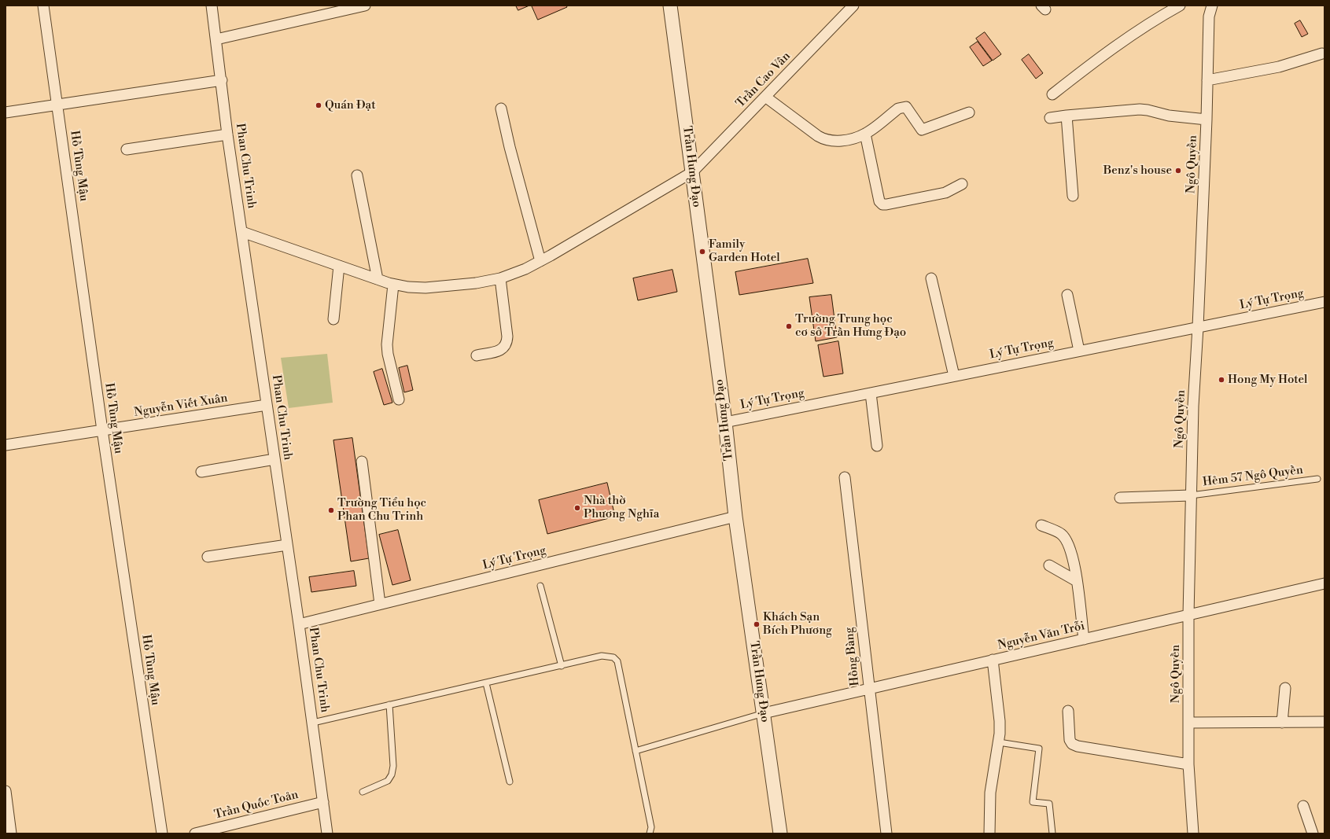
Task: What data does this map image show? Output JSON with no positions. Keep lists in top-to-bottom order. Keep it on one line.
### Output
{"streets":{"street":["Trần Cao Vân","Ngô Quyền","Hồ Tùng Mậu","Phan Chu Trinh","Trần Hưng Đạo","Lý Tự Trọng","Nguyễn Viết Xuân","Nguyễn Văn Trỗi","Hồng Bàng","Trần Quốc Toản"],"lane":["Hẻm 57 Ngô Quyền"]},"crossings":[["Trần Cao Vân","Phan Chu Trinh"],["Trần Cao Vân","Trần Hưng Đạo"],["Ngô Quyền","Lý Tự Trọng"],["Ngô Quyền","Hẻm 57 Ngô Quyền"],["Ngô Quyền","Nguyễn Văn Trỗi"],["Hồ Tùng Mậu","Nguyễn Viết Xuân"],["Phan Chu Trinh","Lý Tự Trọng"],["Phan Chu Trinh","Nguyễn Viết Xuân"],["Phan Chu Trinh","Trần Quốc Toản"],["Trần Hưng Đạo","Lý Tự Trọng"],["Trần Hưng Đạo","Nguyễn Văn Trỗi"],["Nguyễn Văn Trỗi","Hồng Bàng"]],"places":["Quán Đạt","Benz's house","Family Garden Hotel","Trường Trung học cơ sở Trần Hưng Đạo","Hong My Hotel","Nhà thờ Phương Nghĩa","Trường Tiểu học Phan Chu Trinh","Khách Sạn Bích Phương"]}
